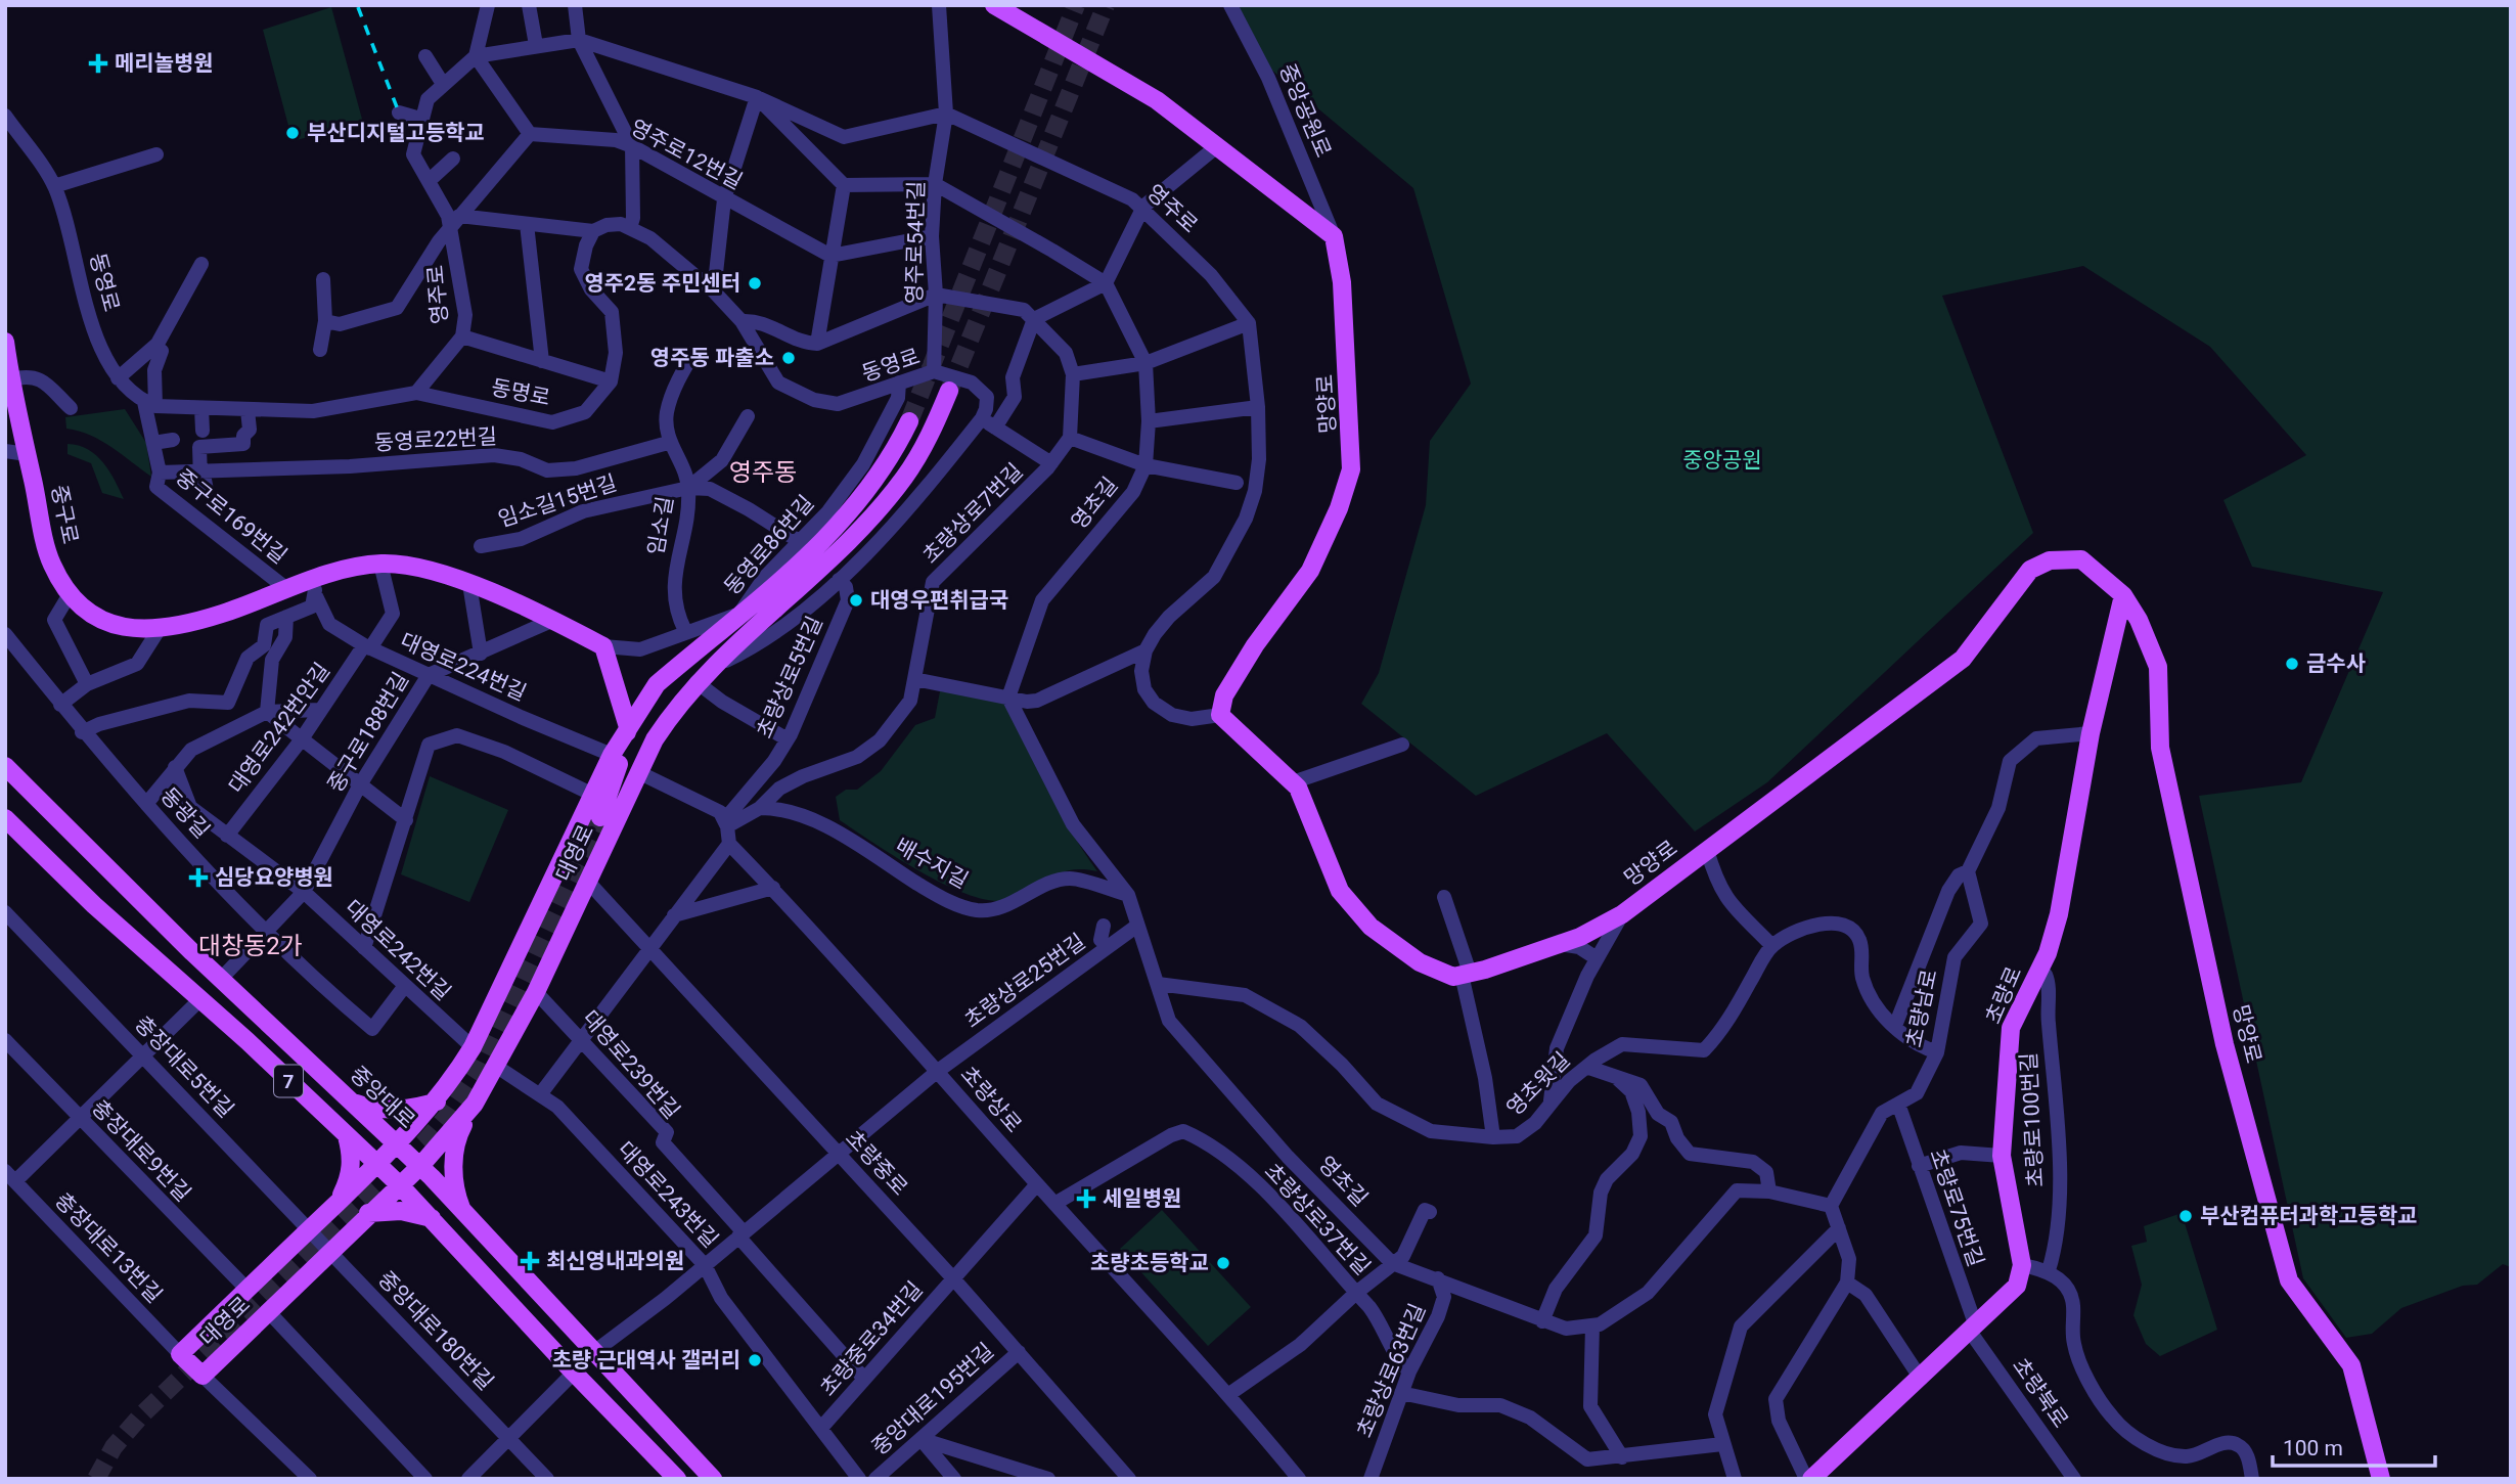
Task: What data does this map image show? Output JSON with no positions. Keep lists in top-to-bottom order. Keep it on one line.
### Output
{"streets":{"main road":["망양로","중구로","대영로","초량로","7","중앙대로"],"street":["중앙공원로","영주로12번길","영주로","영주로54번길","동영로","동명로","동영로22번길","임소길15번길","영초길","초량상로7번길","중구로169번길","임소길","동영로86번길","대영로224번길","초량상로5번길","대영로242번안길","중구로188번길","동광길","배수지길","대영로242번길","초량상로25번길","초량남로","대영로239번길","충장대로5번길","영초윗길","초량상로","초량로100번길","충장대로9번길","초량중로","대영로243번길","초량로75번길","초량상로37번길","충장대로13번길","중앙대로180번길","초량중로34번길","초량상로63번길","초량북로","중앙대로195번길"]},"crossings":[["중앙공원로","망양로"],["영주로","영주로54번길"],["영주로","동명로"],["영주로54번길","동영로"],["동영로","동영로86번길"],["망양로","초량로"],["동영로22번길","중구로169번길"],["동영로22번길","임소길"],["임소길15번길","임소길"],["영초길","배수지길"],["영초길","초량상로25번길"],["영초길","초량남로"],["영초길","영초윗길"],["영초길","초량상로63번길"],["초량상로7번길","초량상로5번길"],["초량상로7번길","배수지길"],["중구로","중구로169번길"],["중구로","동영로86번길"],["중구로","대영로224번길"],["중구로","중구로188번길"],["임소길","동영로86번길"],["동영로86번길","대영로"],["대영로224번길","대영로242번안길"],["대영로224번길","중구로188번길"],["대영로224번길","대영로"],["대영로242번안길","대영로242번길"],["중구로188번길","동광길"],["중구로188번길","대영로242번길"],["중구로188번길","중앙대로"],["동광길","대영로242번길"],["대영로","대영로242번길"],["대영로","대영로239번길"],["대영로","충장대로5번길"],["대영로","7"],["대영로","중앙대로"],["대영로","충장대로9번길"],["대영로","초량중로"],["대영로","대영로243번길"],["대영로","충장대로13번길"],["대영로","중앙대로180번길"],["초량상로25번길","대영로239번길"],["초량상로25번길","중앙대로"],["초량상로25번길","초량상로"],["초량상로25번길","초량중로"],["초량상로25번길","대영로243번길"],["초량로","초량로100번길"],["초량남로","초량로75번길"],["대영로239번길","초량중로34번길"],["충장대로5번길","중앙대로180번길"],["초량상로","초량상로37번길"],["초량상로","초량중로34번길"],["초량중로","초량중로34번길"],["초량중로","중앙대로195번길"],["대영로243번길","초량중로34번길"],["초량로75번길","초량북로"],["초량상로37번길","초량상로63번길"]],"districts":["영주동","대창동2가"],"parks":["중앙공원"],"places":{"health":["메리놀병원","심당요양병원","세일병원","최신영내과의원"],"other":["부산디지털고등학교","영주2동 주민센터","영주동 파출소","대영우편취급국","금수사","부산컴퓨터과학고등학교","초량초등학교","초량 근대역사 갤러리"]},"scale_bar":"100 m"}
